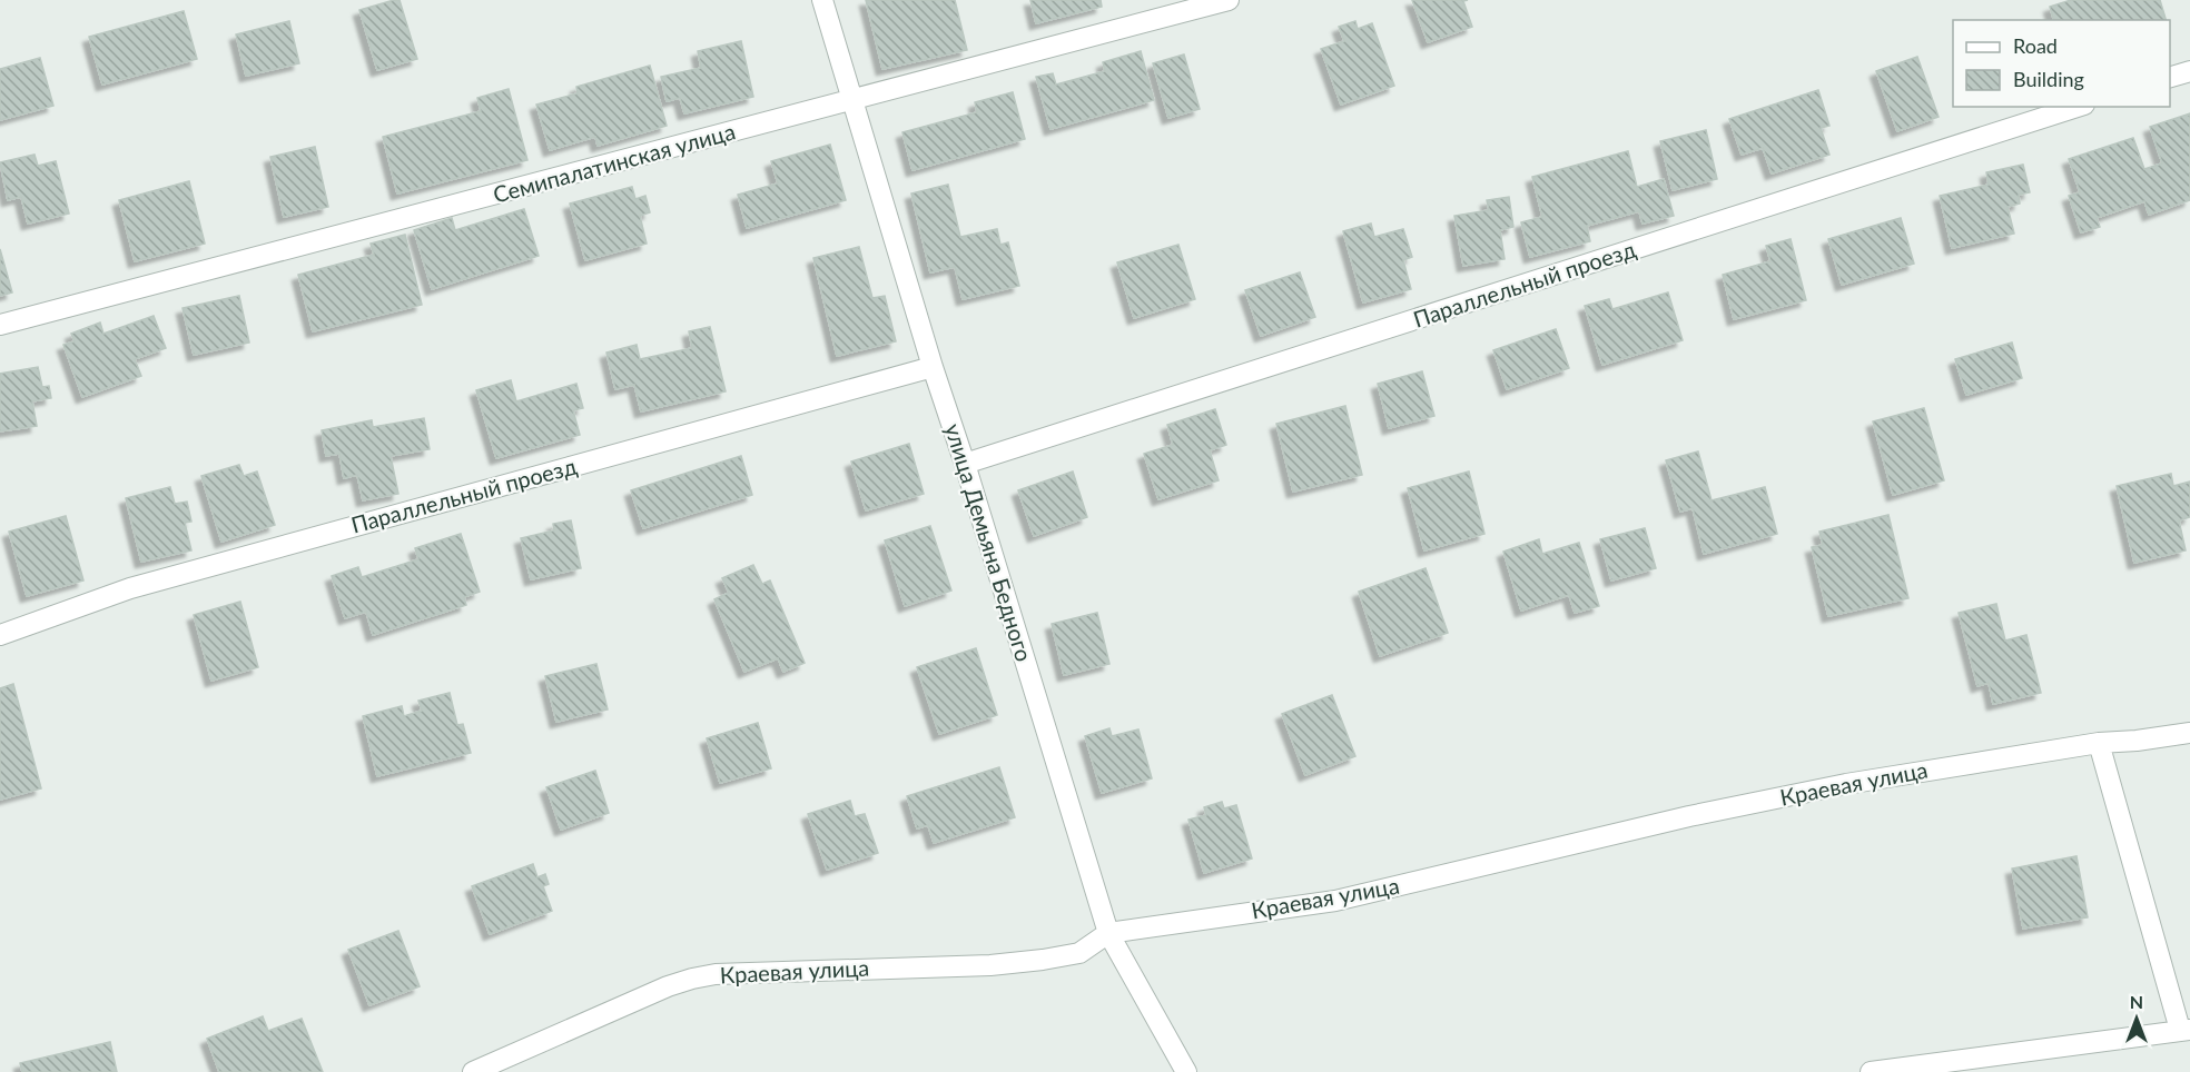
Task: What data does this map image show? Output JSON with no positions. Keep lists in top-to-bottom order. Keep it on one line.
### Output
{"streets":{"street":["Семипалатинская улица","Параллельный проезд","улица Демьяна Бедного","Краевая улица"]},"crossings":[["Семипалатинская улица","улица Демьяна Бедного"],["Параллельный проезд","улица Демьяна Бедного"],["улица Демьяна Бедного","Краевая улица"]],"legend":["Road","Building"],"north":"top"}
